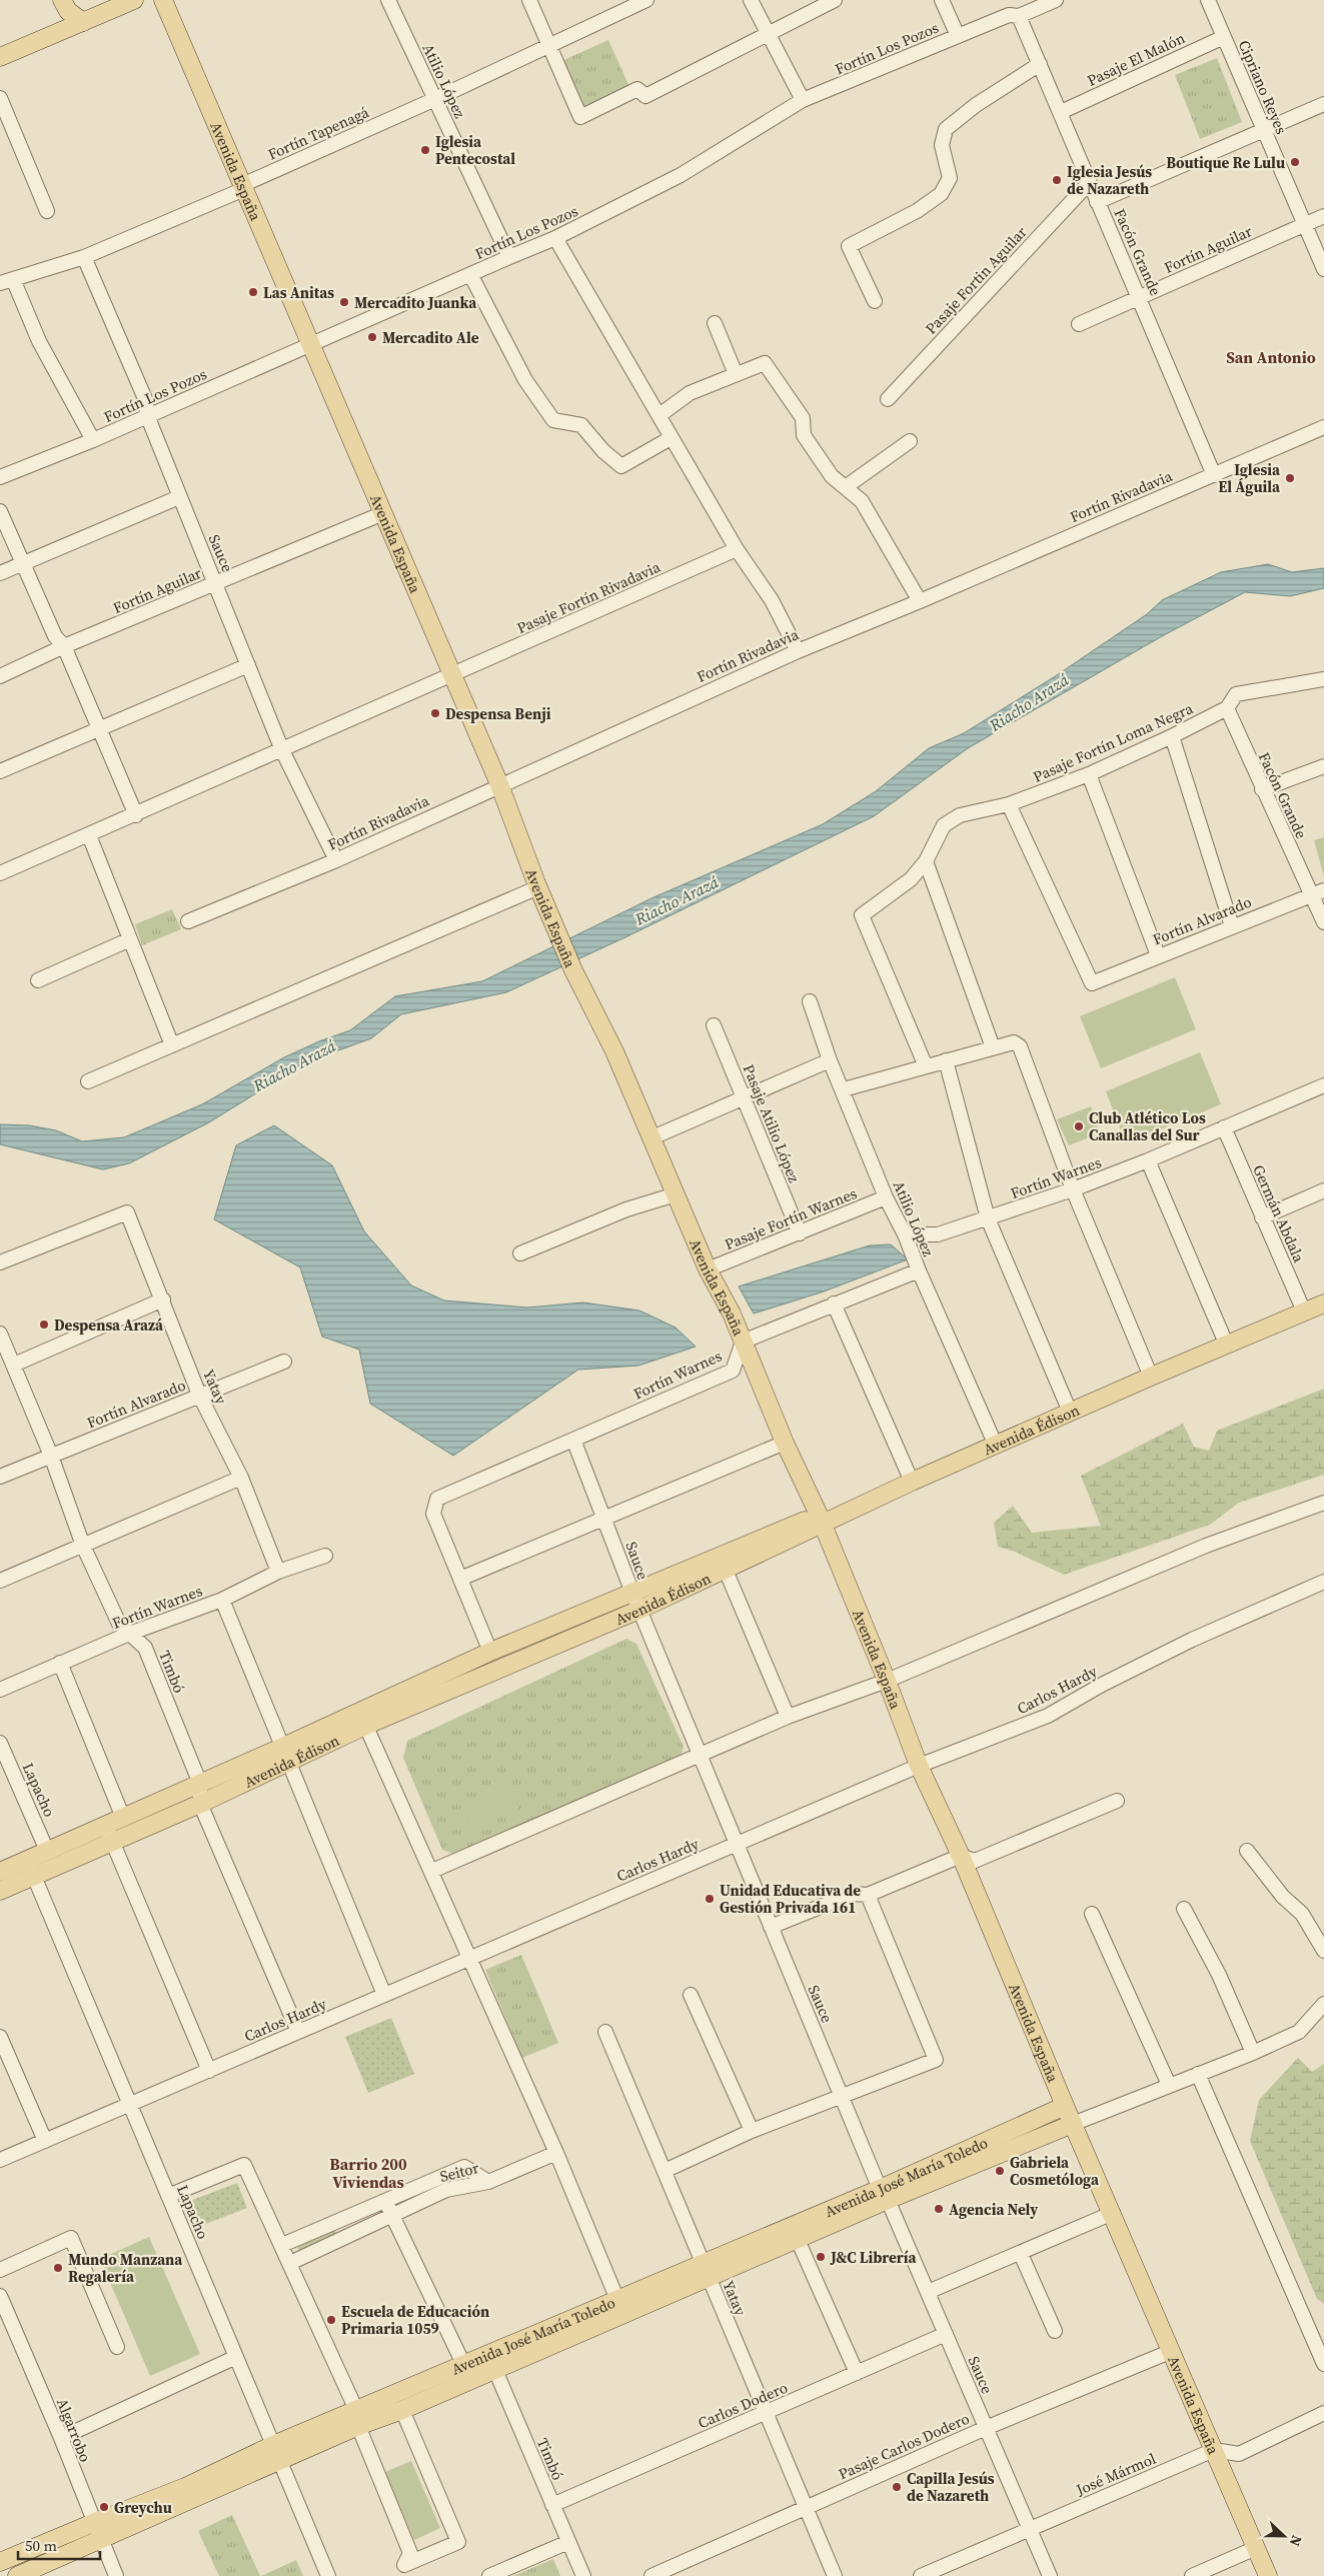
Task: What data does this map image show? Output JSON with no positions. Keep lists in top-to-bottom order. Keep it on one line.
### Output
{"streets":{"main road":["Avenida España","Avenida Édison","Avenida José María Toledo"],"street":["Fortín Los Pozos","Pasaje El Malón","Atilio López","Cipriano Reyes","Fortín Tapenagá","Fortín Aguilar","Facón Grande","Pasaje Fortin Aguilar","Fortín Rivadavia","Sauce","Pasaje Fortín Rivadavia","Pasaje Fortín Loma Negra","Fortín Alvarado","Pasaje Atilio López","Fortín Warnes","Germán Abdala","Pasaje Fortín Warnes","Yatay","Timbó","Carlos Hardy","Lapacho","Seitor","Carlos Dodero","Algarrobo","Pasaje Carlos Dodero","José Mármol"]},"crossings":[["Fortín Los Pozos","Atilio López"],["Fortín Los Pozos","Avenida España"],["Fortín Los Pozos","Facón Grande"],["Fortín Los Pozos","Sauce"],["Pasaje El Malón","Cipriano Reyes"],["Pasaje El Malón","Facón Grande"],["Atilio López","Fortín Tapenagá"],["Atilio López","Fortín Warnes"],["Atilio López","Pasaje Fortín Warnes"],["Atilio López","Avenida Édison"],["Cipriano Reyes","Fortín Aguilar"],["Fortín Tapenagá","Avenida España"],["Fortín Tapenagá","Sauce"],["Avenida España","Fortín Aguilar"],["Avenida España","Fortín Rivadavia"],["Avenida España","Pasaje Fortín Rivadavia"],["Avenida España","Fortín Warnes"],["Avenida España","Pasaje Fortín Warnes"],["Avenida España","Avenida Édison"],["Avenida España","Carlos Hardy"],["Avenida España","Avenida José María Toledo"],["Avenida España","Pasaje Carlos Dodero"],["Avenida España","José Mármol"],["Fortín Aguilar","Facón Grande"],["Fortín Aguilar","Sauce"],["Facón Grande","Pasaje Fortin Aguilar"],["Facón Grande","Fortín Rivadavia"],["Facón Grande","Pasaje Fortín Loma Negra"],["Facón Grande","Fortín Alvarado"],["Fortín Rivadavia","Sauce"],["Sauce","Pasaje Fortín Rivadavia"],["Sauce","Fortín Warnes"],["Sauce","Avenida Édison"],["Sauce","Carlos Hardy"],["Sauce","Avenida José María Toledo"],["Sauce","Carlos Dodero"],["Sauce","Pasaje Carlos Dodero"],["Sauce","José Mármol"],["Pasaje Fortín Loma Negra","Fortín Alvarado"],["Fortín Alvarado","Yatay"],["Fortín Alvarado","Timbó"],["Pasaje Atilio López","Pasaje Fortín Warnes"],["Fortín Warnes","Germán Abdala"],["Fortín Warnes","Yatay"],["Fortín Warnes","Timbó"],["Germán Abdala","Avenida Édison"],["Yatay","Avenida José María Toledo"],["Yatay","Carlos Dodero"],["Yatay","Pasaje Carlos Dodero"],["Avenida Édison","Timbó"],["Avenida Édison","Lapacho"],["Timbó","Carlos Hardy"],["Timbó","Avenida José María Toledo"],["Timbó","Carlos Dodero"],["Carlos Hardy","Lapacho"],["Lapacho","Avenida José María Toledo"],["Avenida José María Toledo","Algarrobo"]],"districts":["San Antonio","Barrio 200 Viviendas"],"water":["Riacho Arazá"],"places":["Iglesia Pentecostal","Boutique Re Lulu","Iglesia Jesús de Nazareth","Las Anitas","Mercadito Juanka","Mercadito Ale","Iglesia El Águila","Despensa Benji","Club Atlético Los Canallas del Sur","Despensa Arazá","Unidad Educativa de Gestión Privada 161","Gabriela Cosmetóloga","Agencia Nely","J&C Librería","Mundo Manzana Regalería","Escuela de Educación Primaria 1059","Capilla Jesús de Nazareth","Greychu"],"scale_bar":"50 m","north":"right"}
